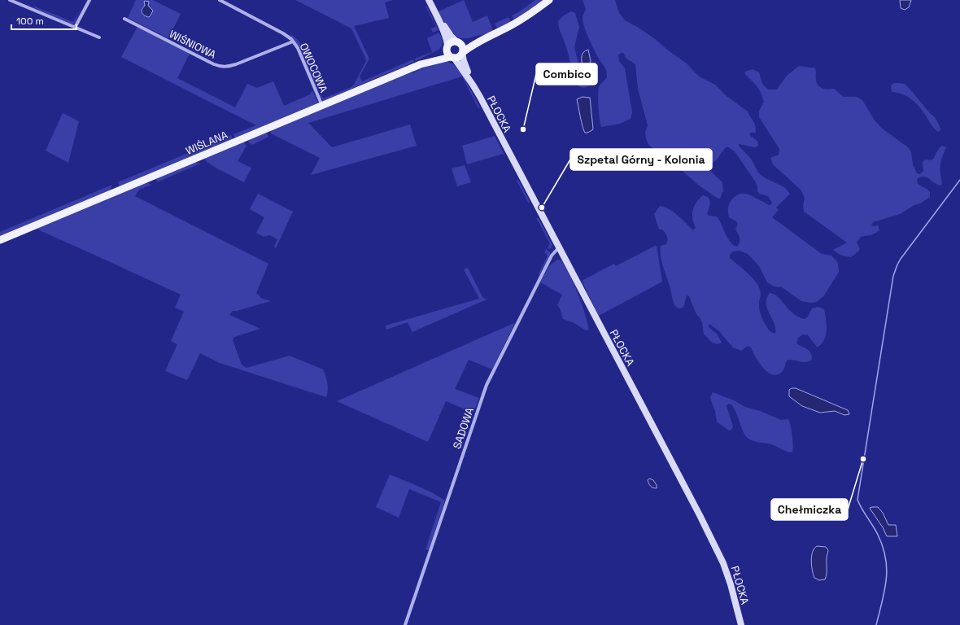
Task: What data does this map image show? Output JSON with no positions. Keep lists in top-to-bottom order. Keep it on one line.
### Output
{"streets":{"main road":["PŁOCKA","WIŚLANA"],"street":["WIŚNIOWA","OWOCOWA","SADOWA"]},"crossings":[["WIŚNIOWA","OWOCOWA"],["OWOCOWA","WIŚLANA"],["PŁOCKA","WIŚLANA"],["PŁOCKA","SADOWA"]],"places":["Combico","Szpetal Górny - Kolonia","Chełmiczka"],"scale_bar":"100 m"}
